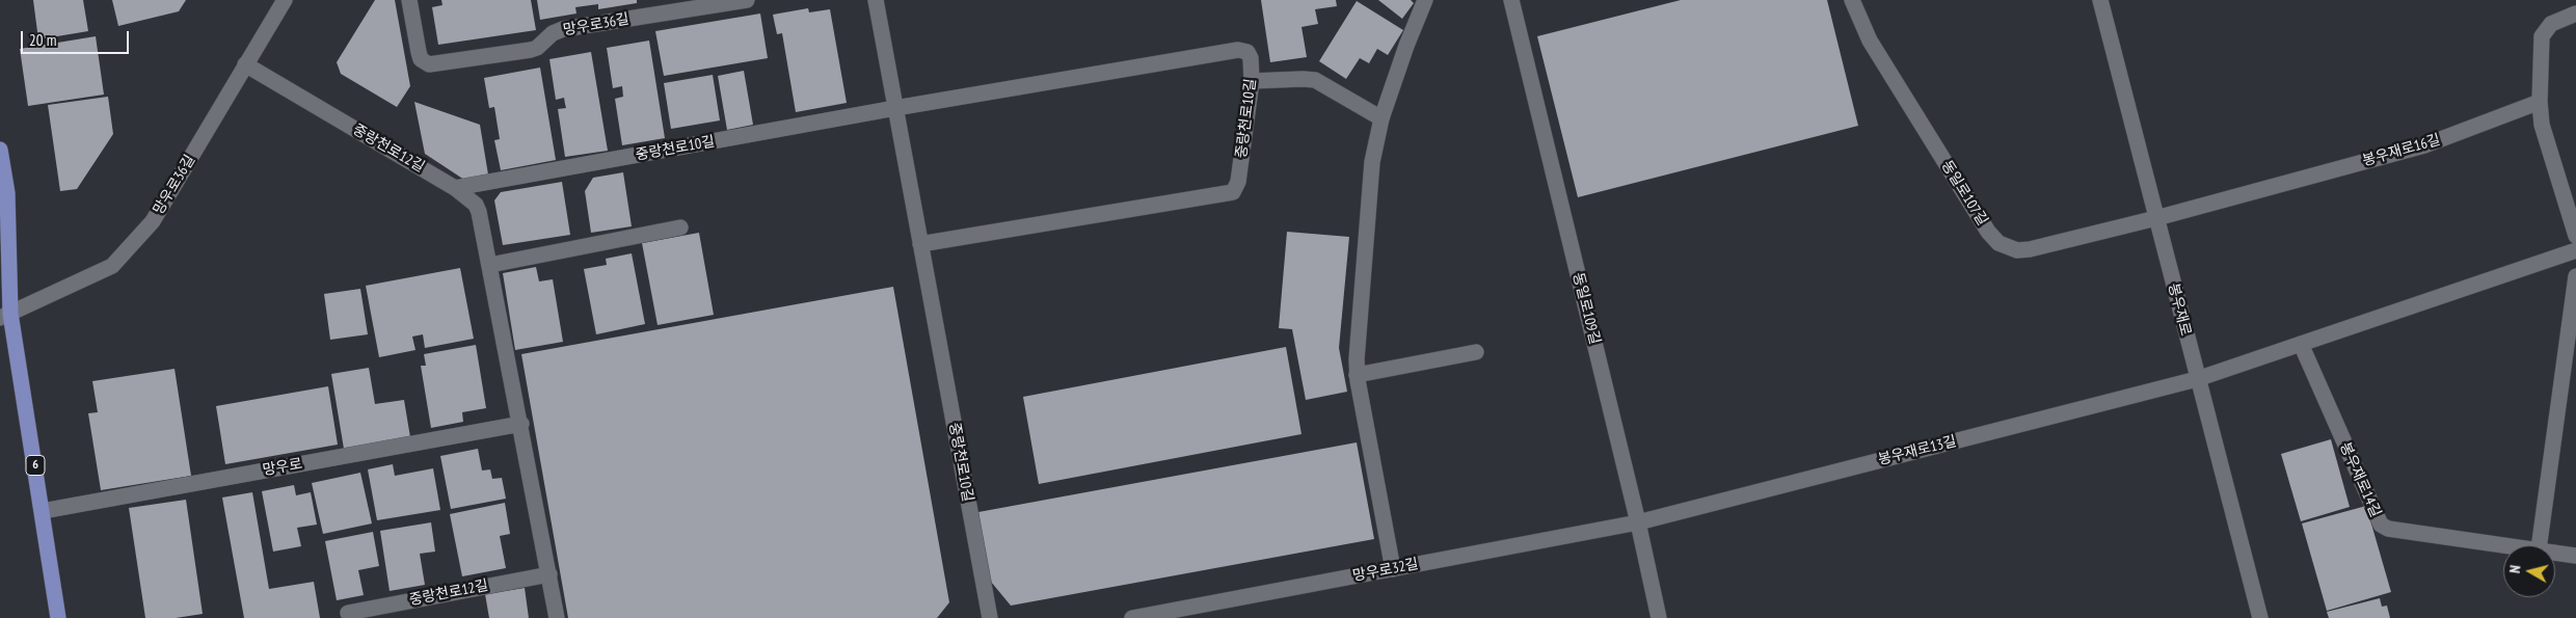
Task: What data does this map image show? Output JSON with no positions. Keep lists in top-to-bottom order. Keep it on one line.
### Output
{"streets":{"main road":["6"],"street":["망우로36길","중랑천로10길","중랑천로12길","봉우재로16길","동일로107길","동일로109길","봉우재로","봉우재로13길","망우로","봉우재로14길","망우로32길"]},"crossings":[["망우로36길","중랑천로12길"],["망우로36길","6"],["중랑천로10길","중랑천로12길"],["중랑천로12길","망우로"],["봉우재로16길","동일로107길"],["봉우재로16길","봉우재로"],["동일로107길","봉우재로"],["동일로109길","봉우재로13길"],["동일로109길","망우로32길"],["봉우재로","봉우재로13길"],["봉우재로13길","망우로32길"],["6","망우로"]],"scale_bar":"20 m","north":"left"}
